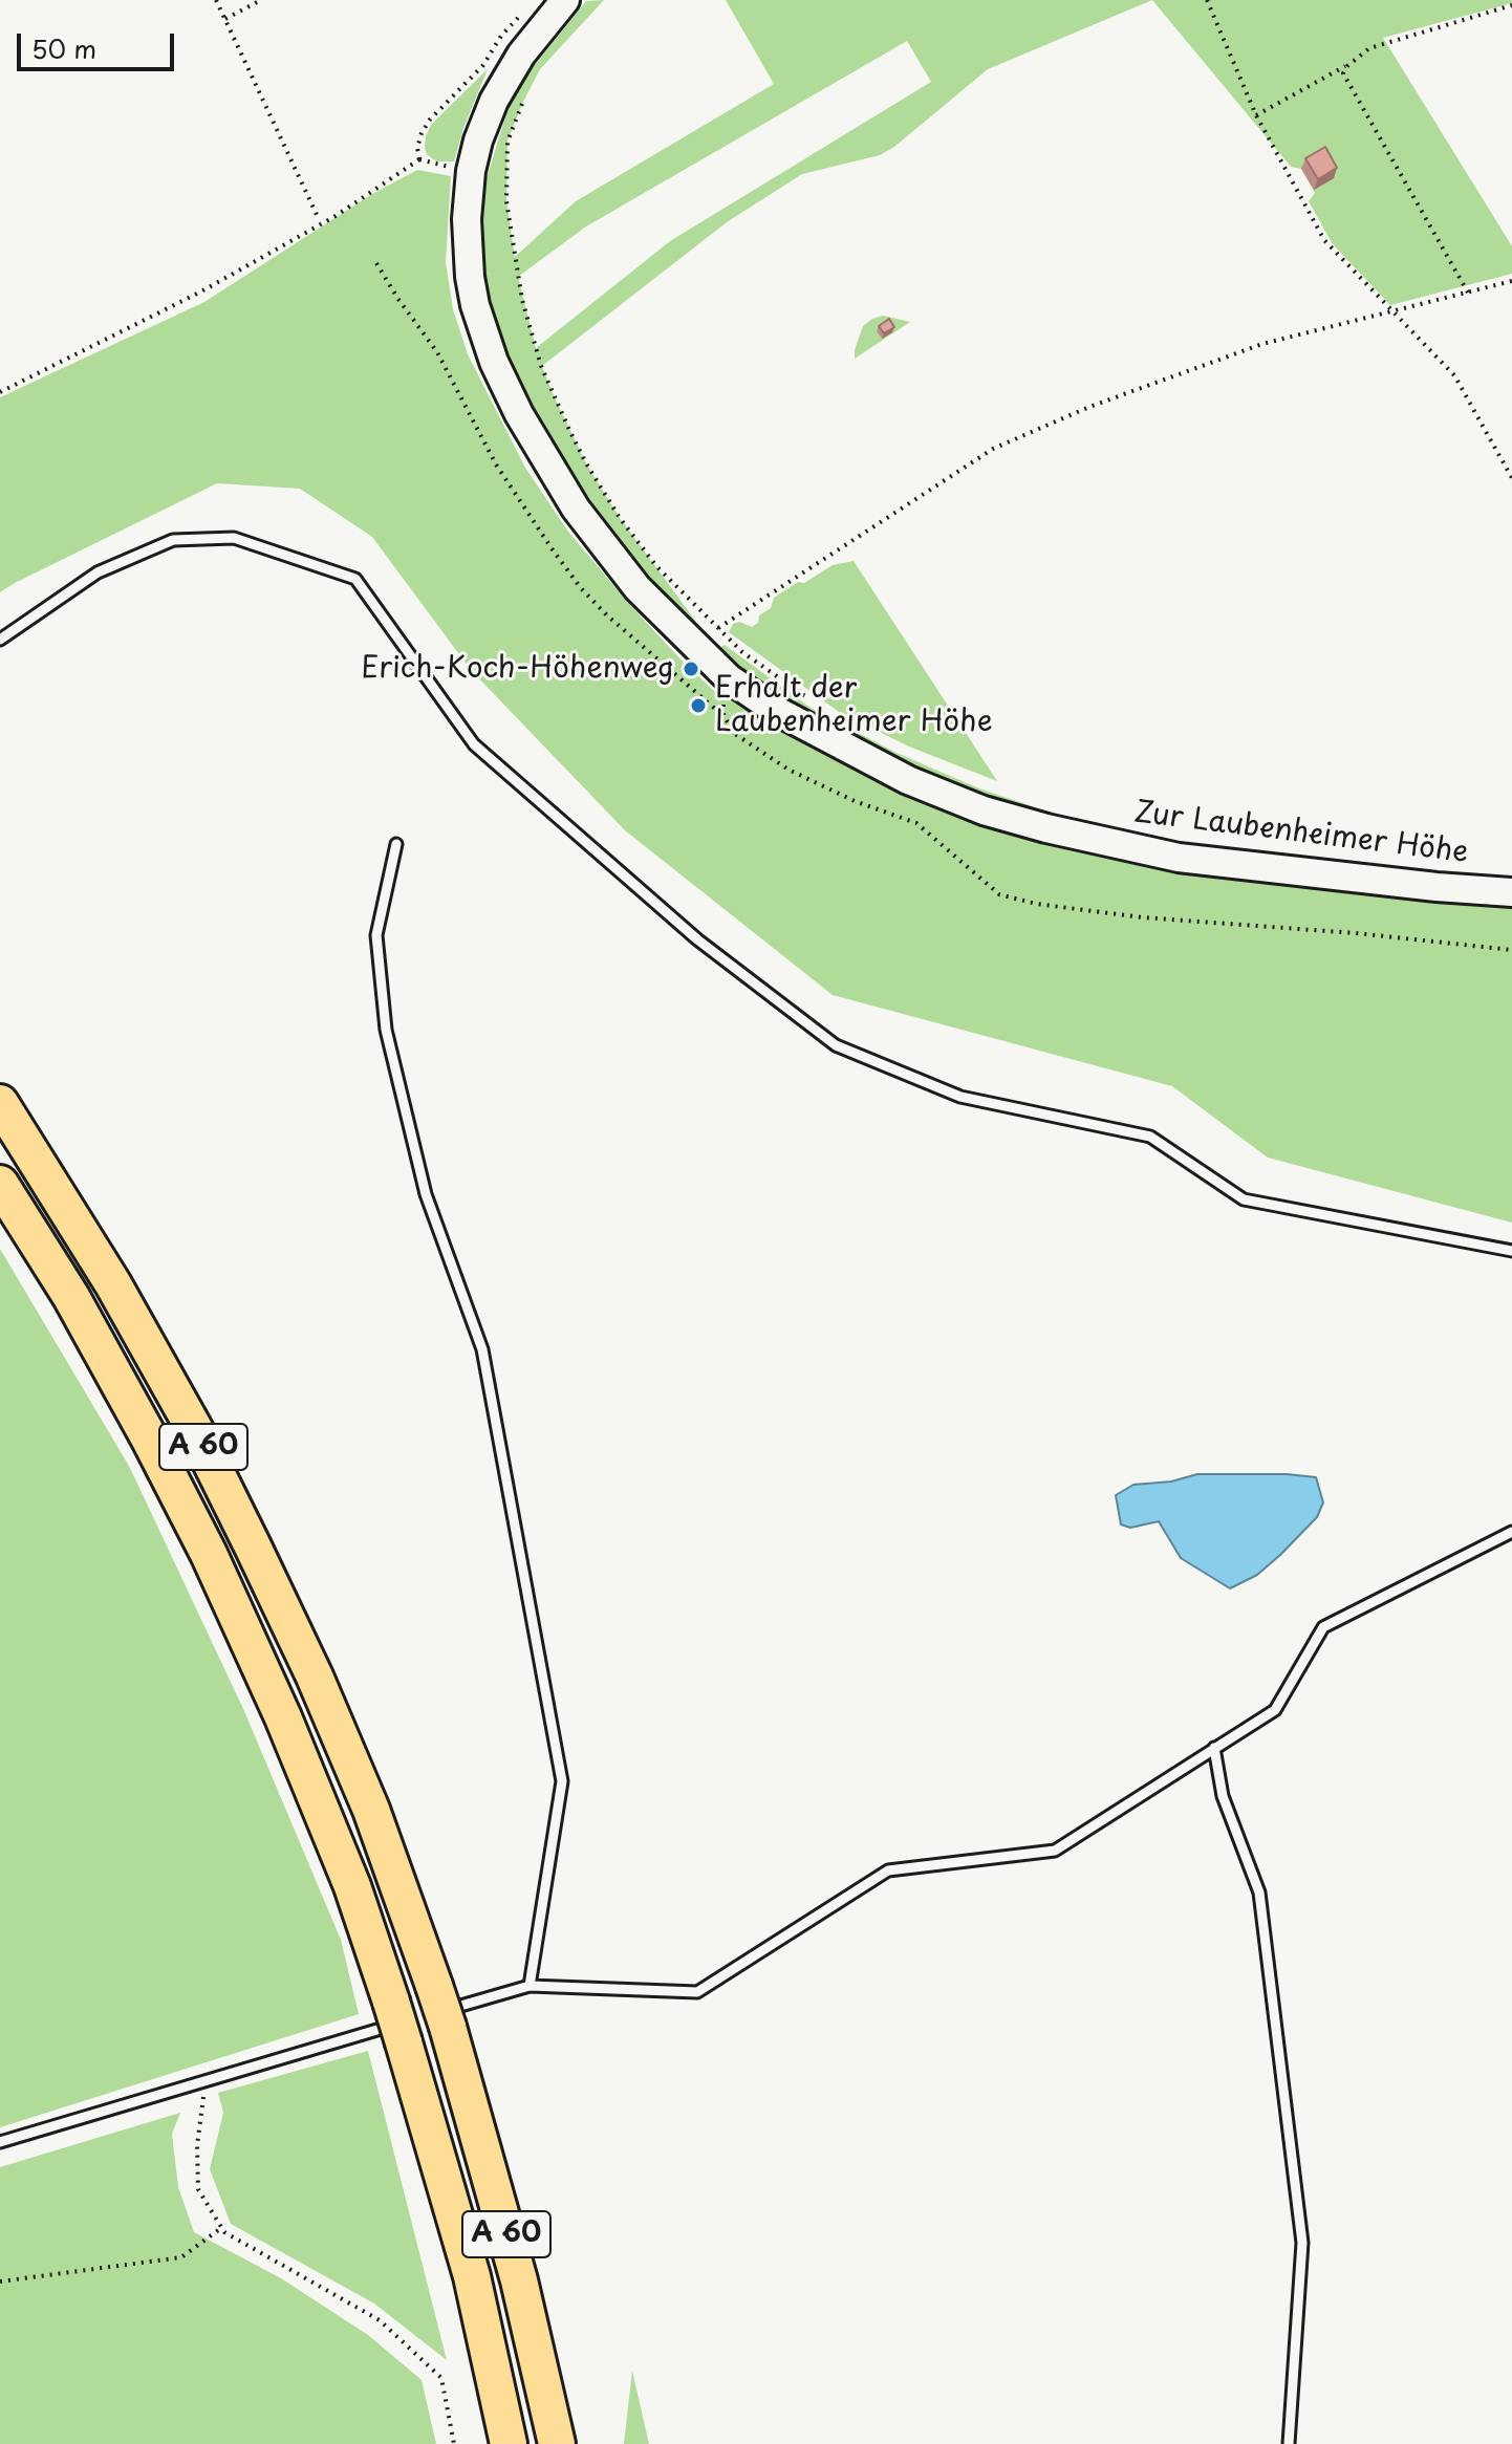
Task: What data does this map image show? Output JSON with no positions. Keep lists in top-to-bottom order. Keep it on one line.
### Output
{"streets":{"highway":["A 60"],"street":["Zur Laubenheimer Höhe"]},"places":["Erich-Koch-Höhenweg","Erhalt der Laubenheimer Höhe"],"scale_bar":"50 m"}
